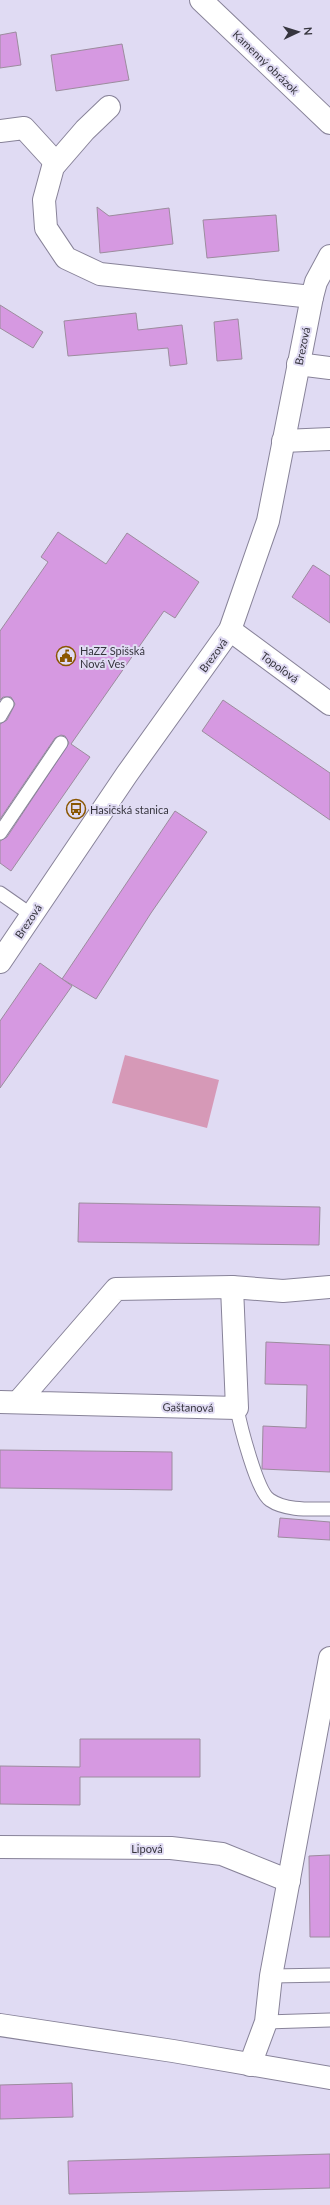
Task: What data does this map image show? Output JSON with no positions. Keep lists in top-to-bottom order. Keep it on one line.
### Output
{"streets":{"street":["Kamenný obrázok","Brezová","Topoľová","Gaštanová","Lipová"]},"crossings":[["Brezová","Topoľová"]],"places":{"public building":["HaZZ Spišská Nová Ves"],"bus stop":["Hasičská stanica"]},"north":"right"}
